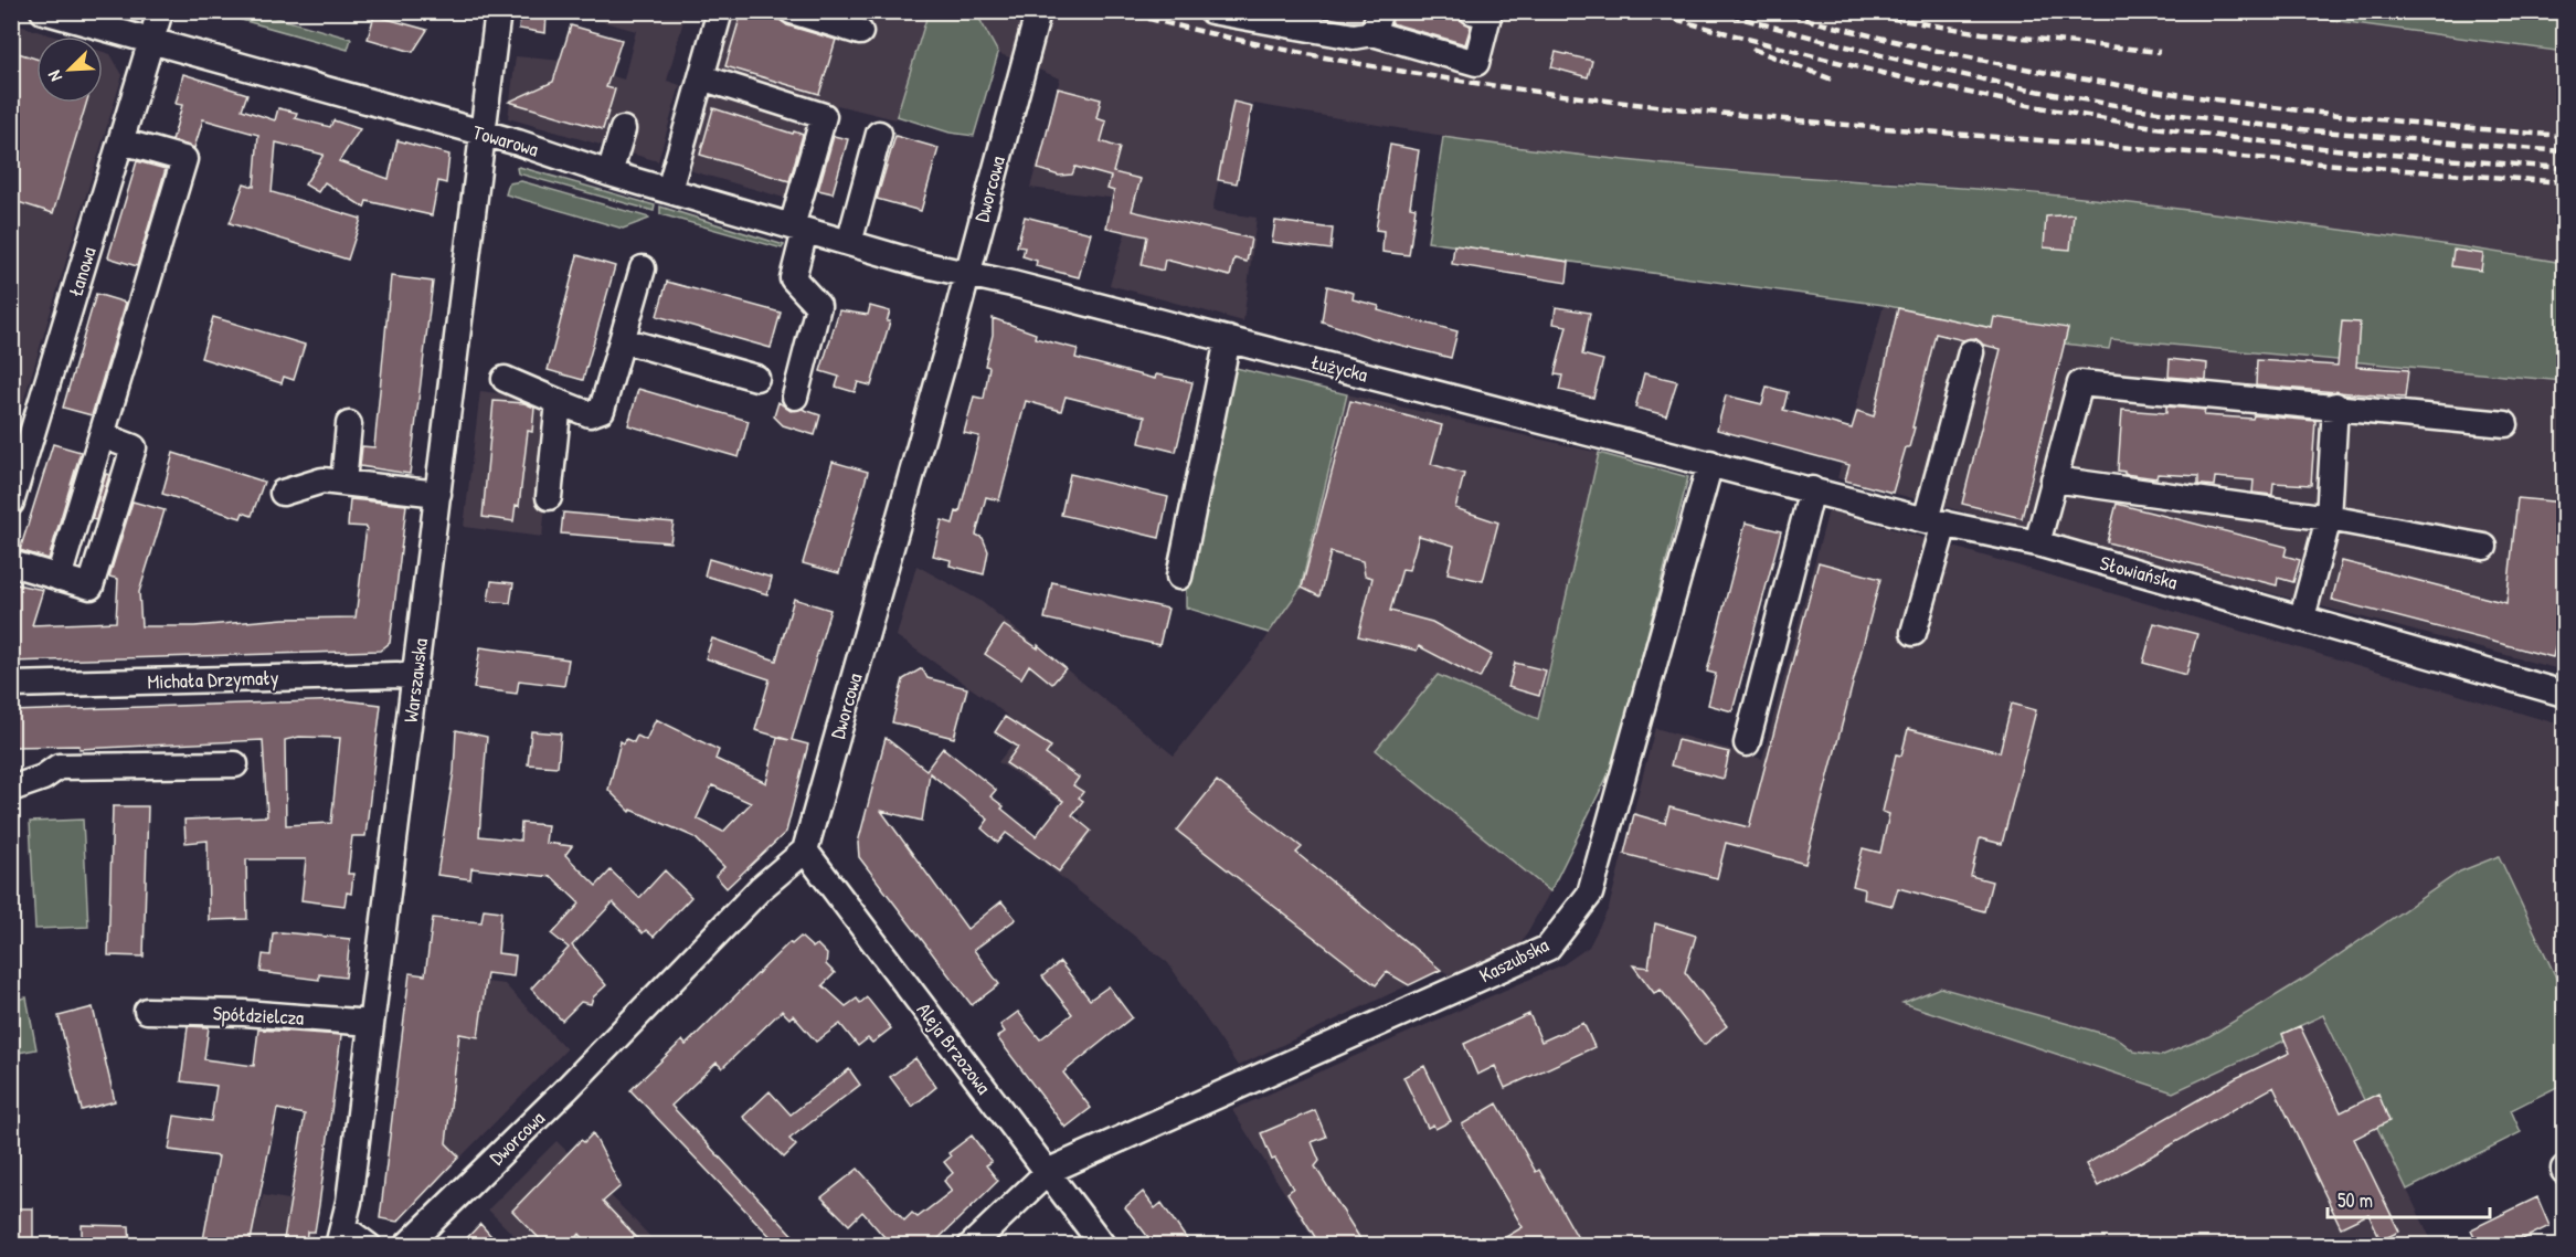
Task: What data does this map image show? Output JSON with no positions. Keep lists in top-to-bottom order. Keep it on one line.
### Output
{"streets":{"street":["Towarowa","Dworcowa","Łanowa","Łużycka","Słowiańska","Michała Drzymały","Warszawska","Kaszubska","Spółdzielcza","Aleja Brzozowa"]},"crossings":[["Towarowa","Dworcowa"],["Towarowa","Łanowa"],["Towarowa","Łużycka"],["Towarowa","Warszawska"],["Dworcowa","Łużycka"],["Dworcowa","Aleja Brzozowa"],["Łużycka","Słowiańska"],["Łużycka","Kaszubska"],["Słowiańska","Kaszubska"],["Michała Drzymały","Warszawska"],["Warszawska","Spółdzielcza"],["Kaszubska","Aleja Brzozowa"]],"scale_bar":"50 m","north":"bottom left"}
